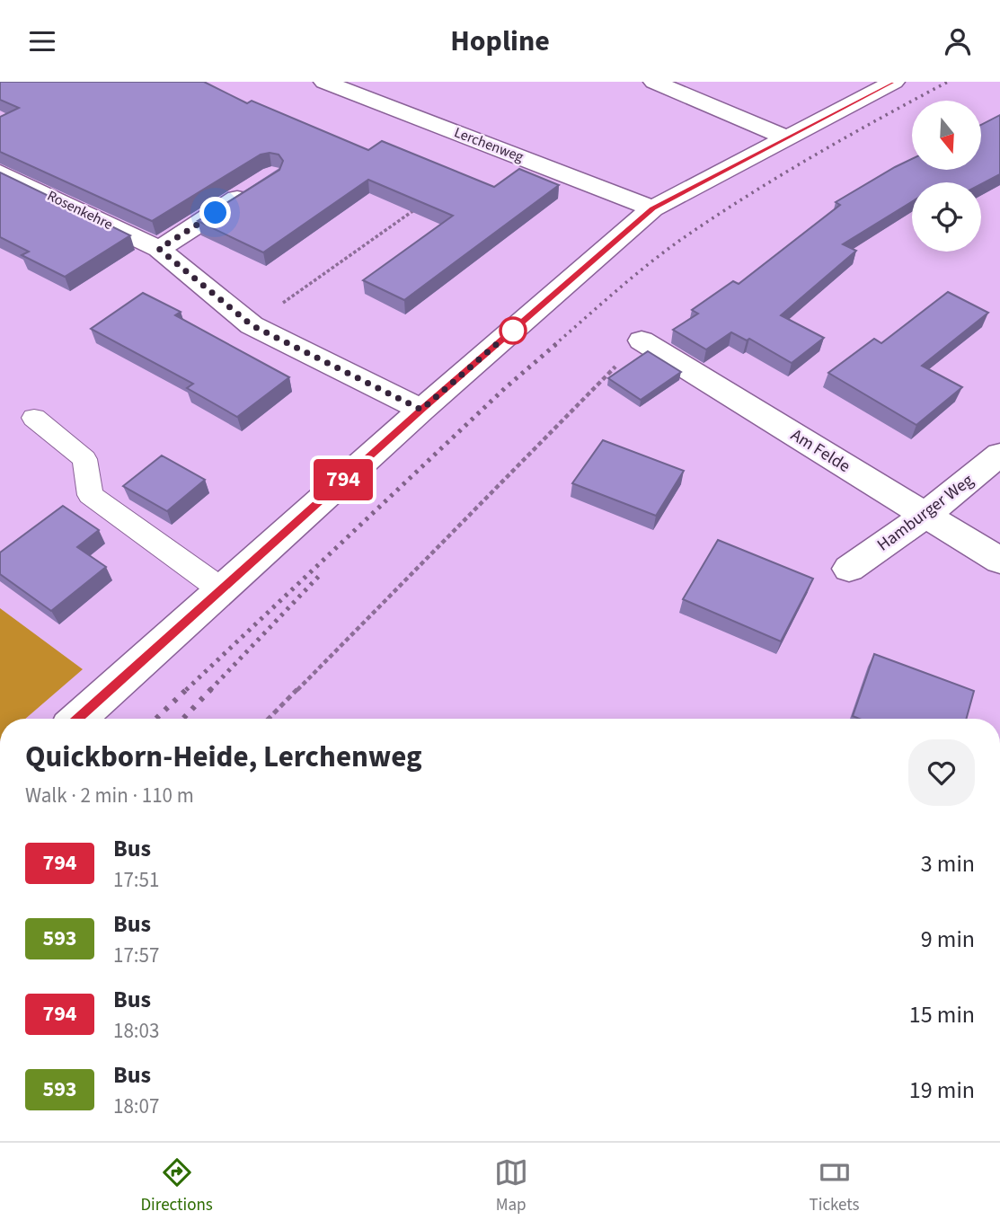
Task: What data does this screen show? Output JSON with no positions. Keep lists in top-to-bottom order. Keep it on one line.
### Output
{"streets":{"street":["Lerchenweg","Rosenkehre","Am Felde","Hamburger Weg"]},"crossings":[["Am Felde","Hamburger Weg"]],"lines":["bus line 794"],"north":"bottom","page":{"header":"Hopline","on_map":"794","heading":["Quickborn-Heide, Lerchenweg","Walk · 2 min · 110 m"],"list":[{"mark":"794","name":"Bus","note":"17:51","value":"3 min"},{"mark":"593","name":"Bus","note":"17:57","value":"9 min"},{"mark":"794","name":"Bus","note":"18:03","value":"15 min"},{"mark":"593","name":"Bus","note":"18:07","value":"19 min"}],"tabs":["Directions","Map","Tickets"]}}
